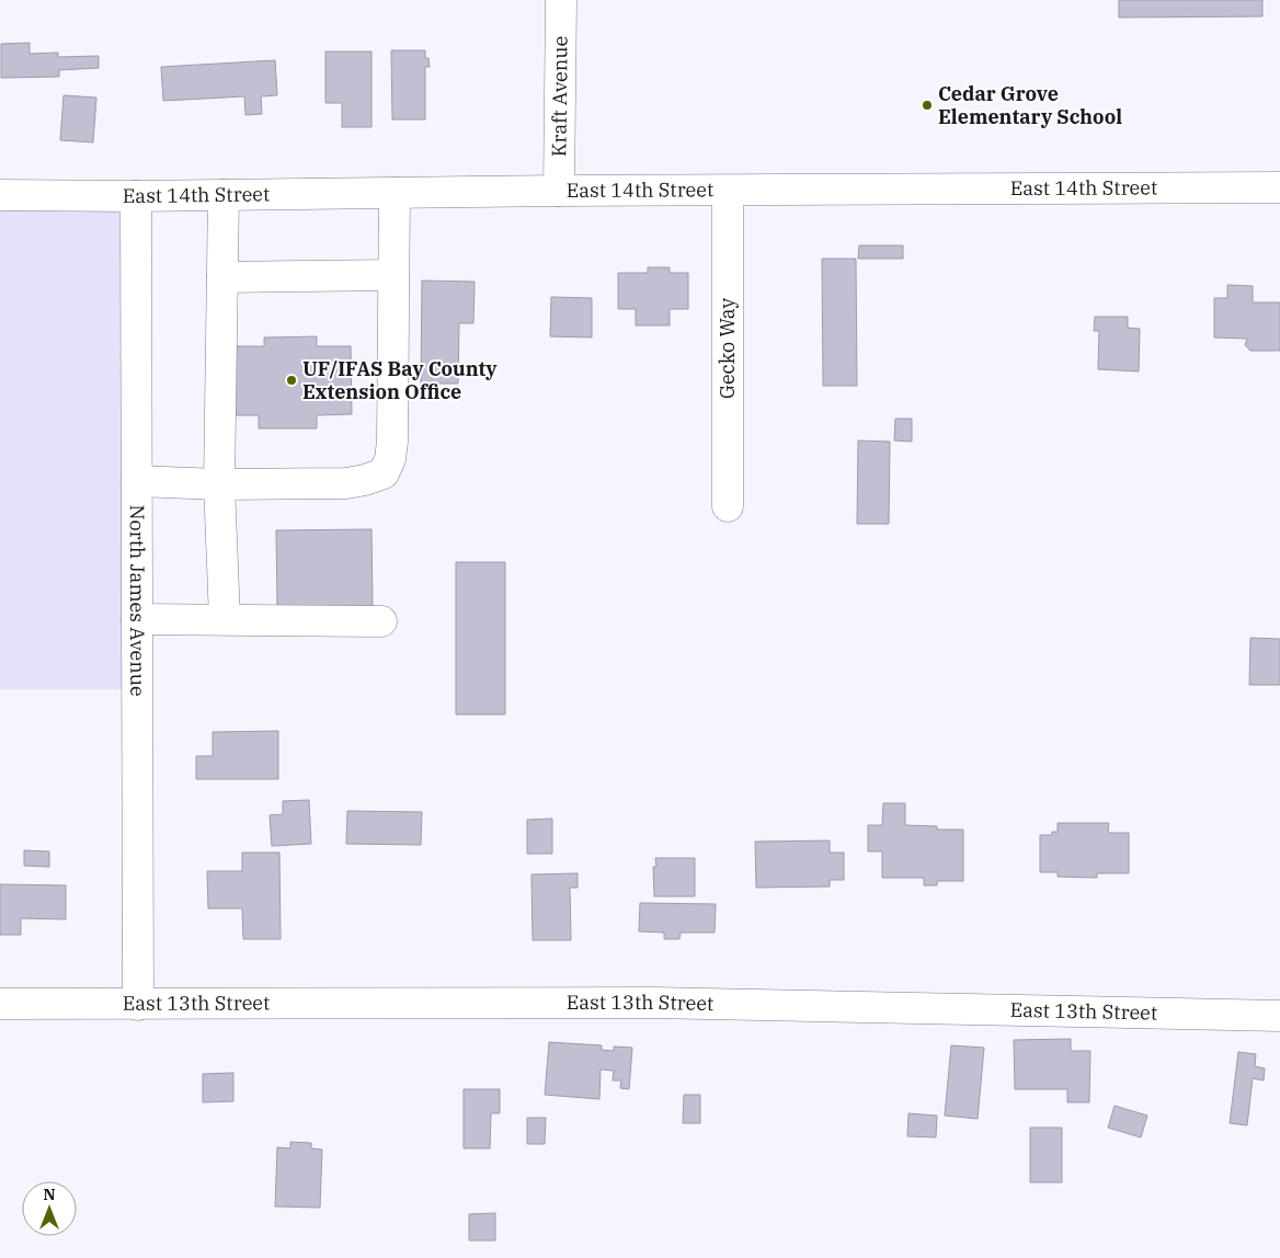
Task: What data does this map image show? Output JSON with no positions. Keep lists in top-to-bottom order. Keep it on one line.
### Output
{"streets":{"street":["Kraft Avenue","East 14th Street","Gecko Way","North James Avenue","East 13th Street"]},"crossings":[["Kraft Avenue","East 14th Street"],["East 14th Street","Gecko Way"],["East 14th Street","North James Avenue"],["North James Avenue","East 13th Street"]],"places":["Cedar Grove Elementary School","UF/IFAS Bay County Extension Office"],"north":"top"}
